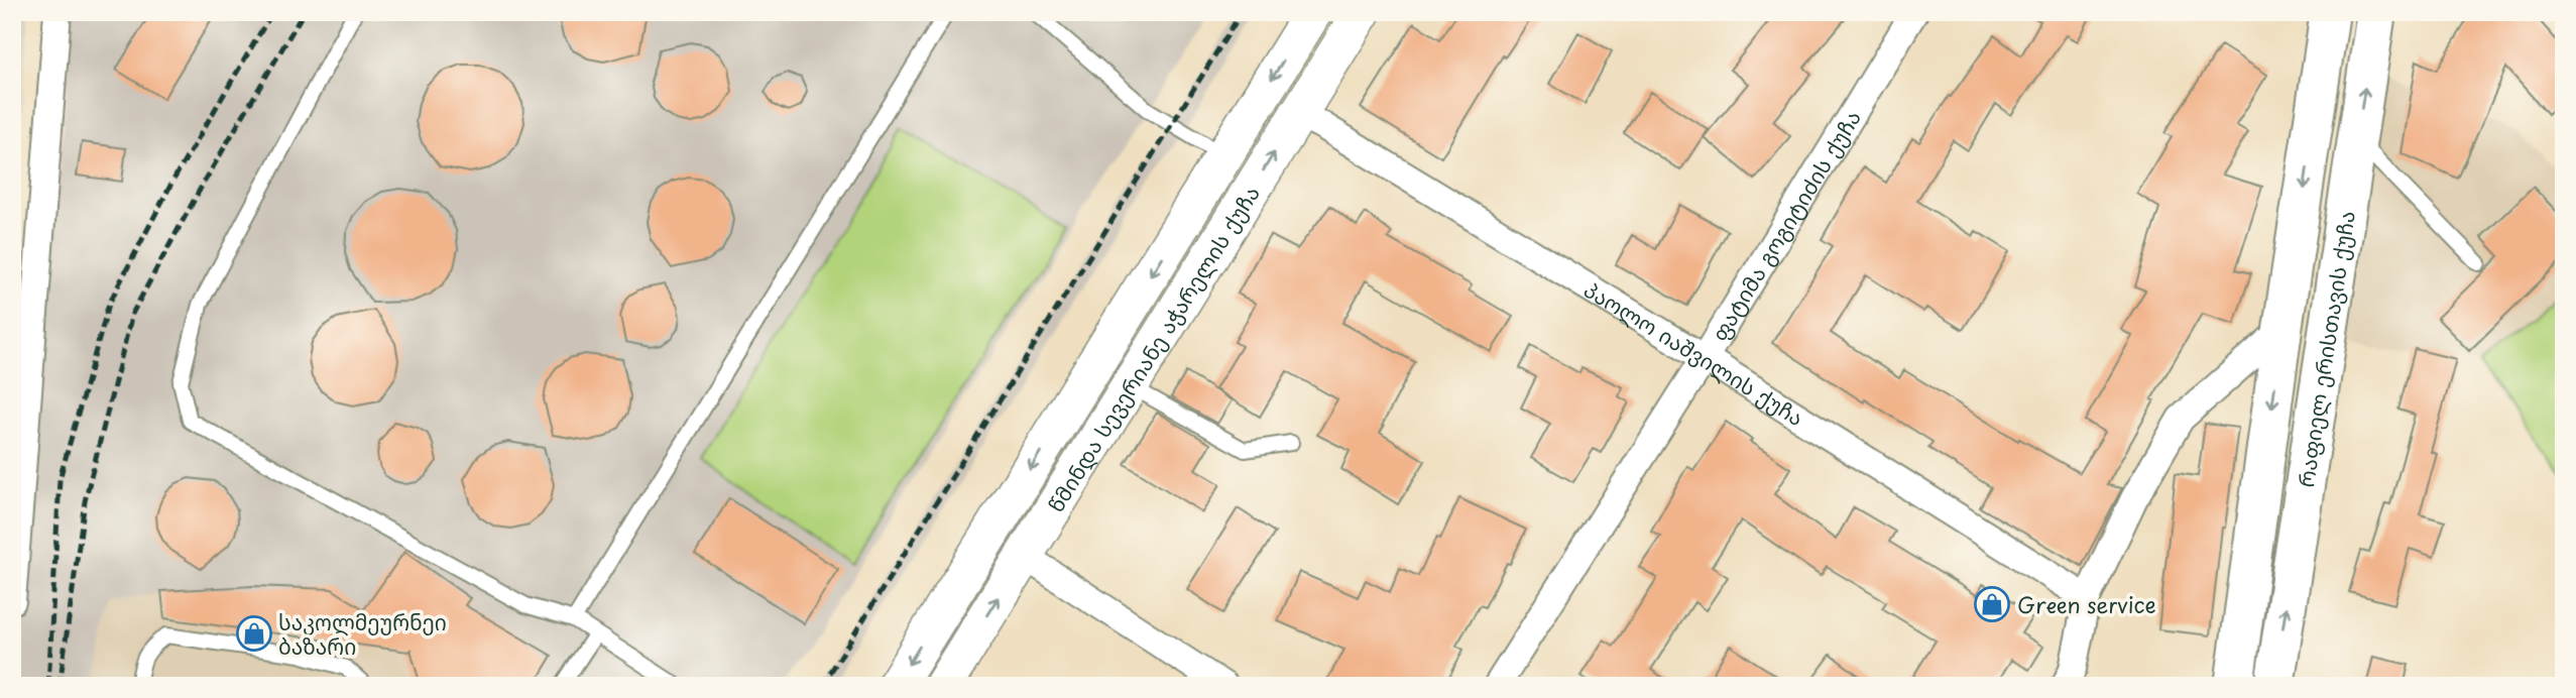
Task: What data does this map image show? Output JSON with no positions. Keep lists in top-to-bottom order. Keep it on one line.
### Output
{"streets":{"main road":["წმინდა სევერიანე აჭარელის ქუჩა","რაფიელ ერისთავის ქუჩა"],"street":["ფატიმა გოგიტიძის ქუჩა","პაოლო იაშვილის ქუჩა"]},"crossings":[["ფატიმა გოგიტიძის ქუჩა","პაოლო იაშვილის ქუჩა"],["წმინდა სევერიანე აჭარელის ქუჩა","პაოლო იაშვილის ქუჩა"]],"places":{"shop":["Green service","საკოლმეურნეი ბაზარი"]}}
